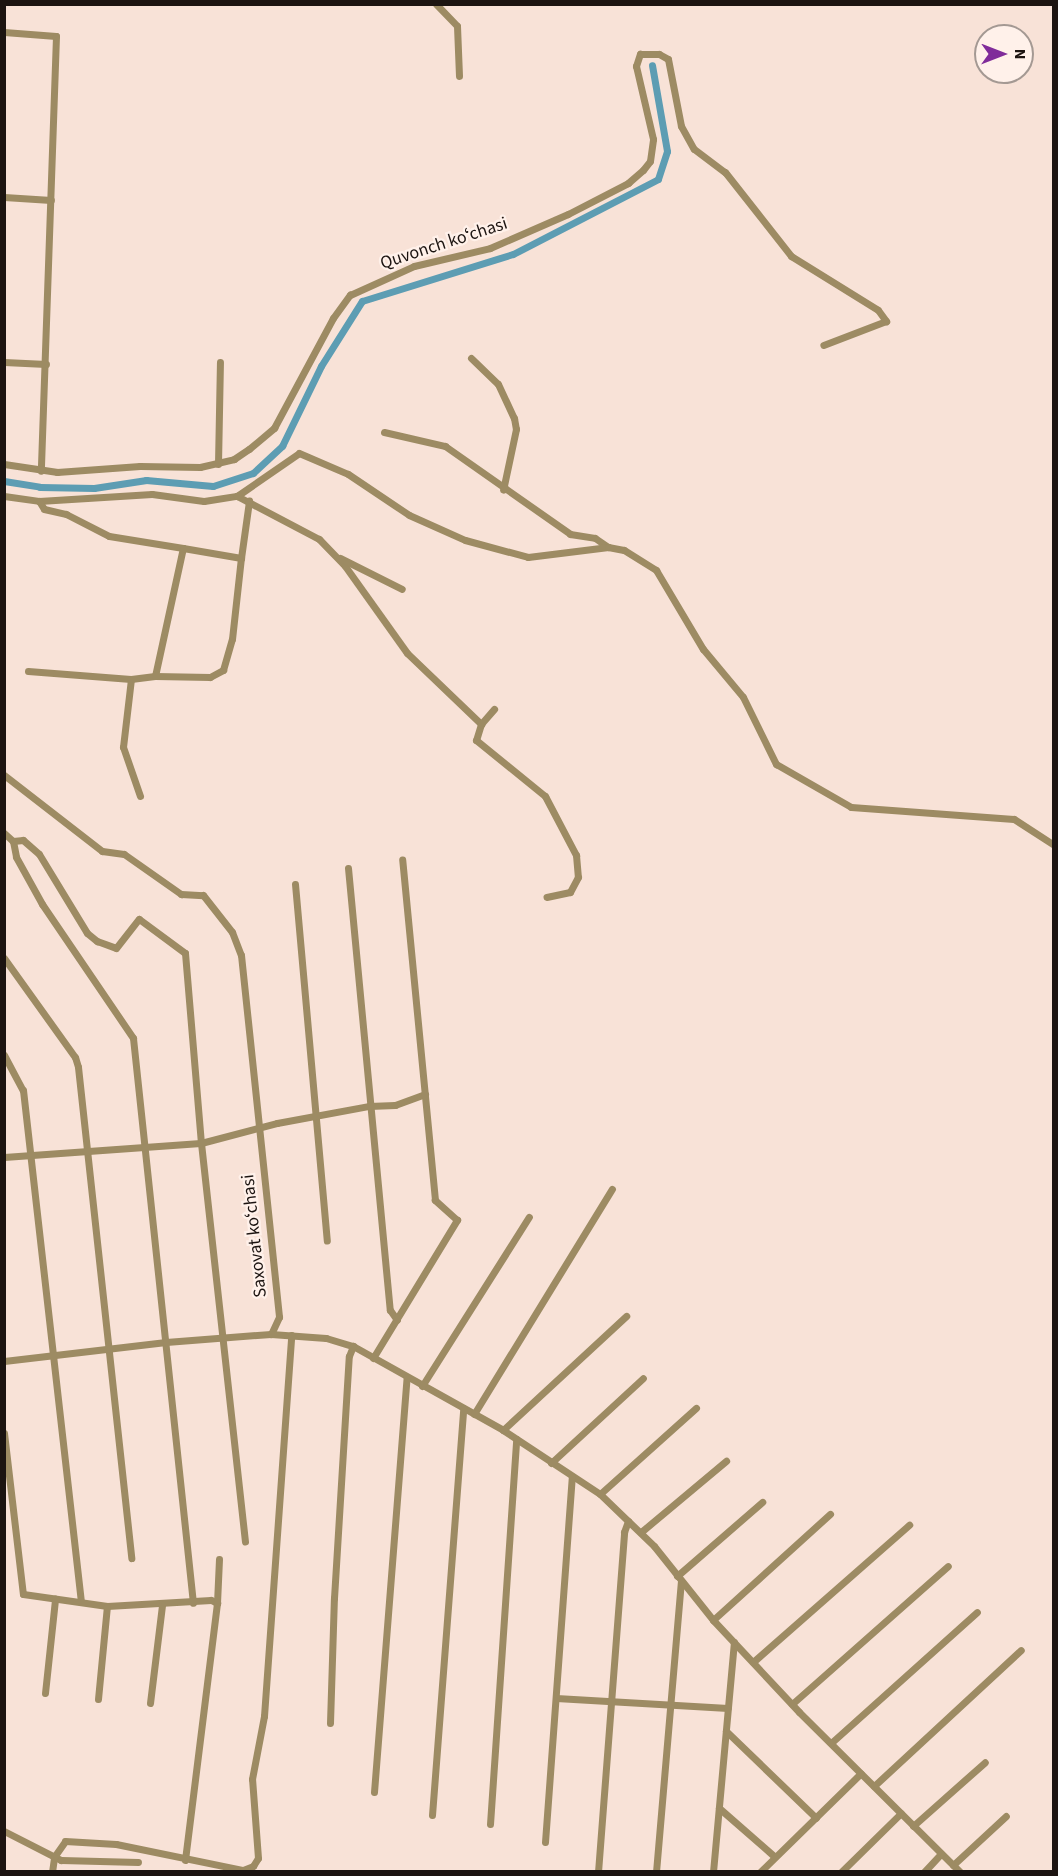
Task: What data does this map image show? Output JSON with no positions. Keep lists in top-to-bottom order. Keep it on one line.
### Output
{"streets":{"street":["Quvonch koʻchasi","Saxovat koʻchasi"]},"north":"right"}
